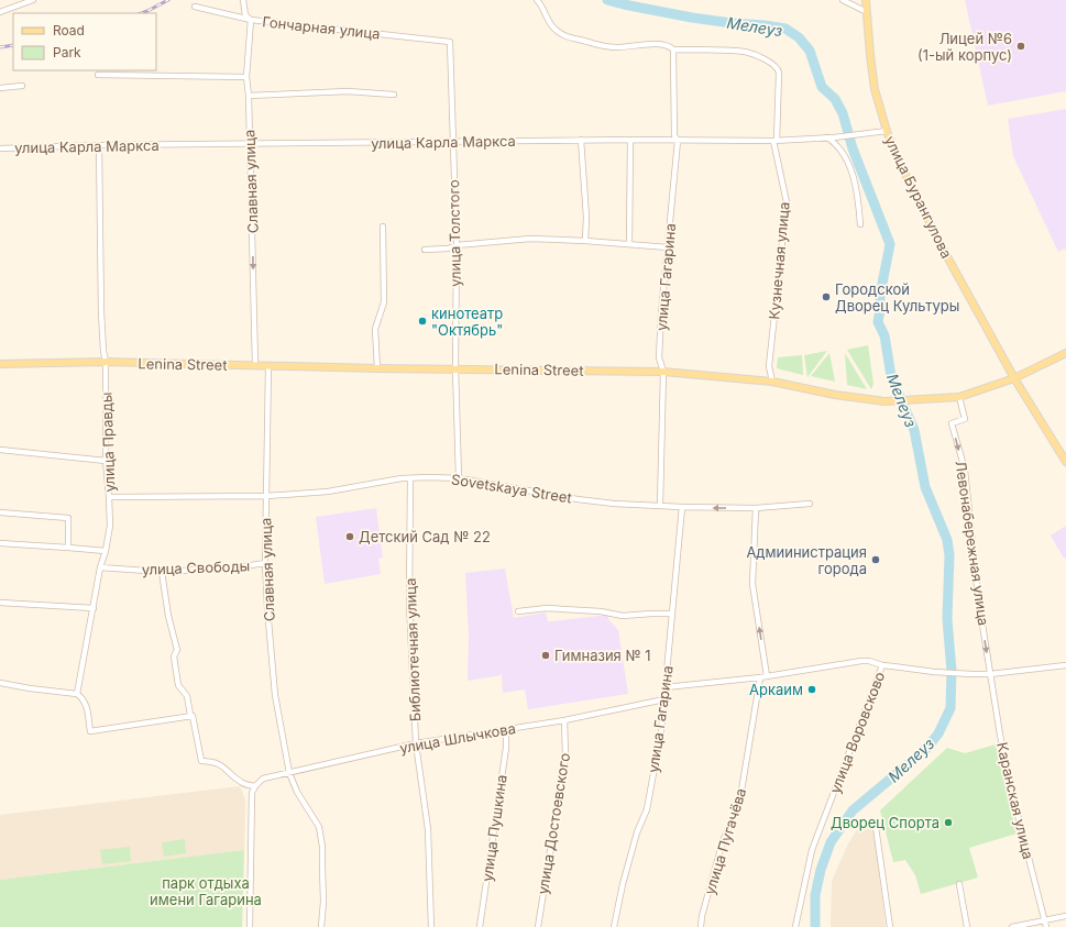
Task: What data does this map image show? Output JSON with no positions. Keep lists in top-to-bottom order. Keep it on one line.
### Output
{"streets":{"main road":["улица Бурангулова","Lenina Street"],"street":["Гончарная улица","улица Карла Маркса","Славная улица","улица Толстого","Кузнечная улица","улица Гагарина","улица Правды","Sovetskaya Street","Левонабережная улица","улица Свободы","Библиотечная улица","улица Воровсково","улица Шлычкова","Каранская улица","улица Достоевского","улица Пушкина","улица Пугачёва"]},"crossings":[["Гончарная улица","Славная улица"],["Гончарная улица","улица Толстого"],["улица Карла Маркса","Славная улица"],["улица Карла Маркса","улица Бурангулова"],["улица Карла Маркса","улица Толстого"],["улица Карла Маркса","Кузнечная улица"],["улица Карла Маркса","улица Гагарина"],["улица Карла Маркса","улица Правды"],["Славная улица","Lenina Street"],["Славная улица","Sovetskaya Street"],["Славная улица","улица Свободы"],["Славная улица","улица Шлычкова"],["улица Бурангулова","Lenina Street"],["улица Толстого","Lenina Street"],["улица Толстого","Sovetskaya Street"],["Кузнечная улица","улица Гагарина"],["Кузнечная улица","Lenina Street"],["улица Гагарина","Lenina Street"],["улица Гагарина","Sovetskaya Street"],["улица Гагарина","улица Шлычкова"],["Lenina Street","улица Правды"],["Lenina Street","Левонабережная улица"],["улица Правды","Sovetskaya Street"],["улица Правды","улица Свободы"],["Sovetskaya Street","Библиотечная улица"],["Левонабережная улица","Каранская улица"],["Библиотечная улица","улица Шлычкова"],["улица Шлычкова","улица Достоевского"],["улица Шлычкова","улица Пушкина"]],"one_way":["Левонабережная улица"],"water":["Мелеуз"],"parks":["парк отдыха имени Гагарина"],"places":["Лицей №6 (1-ый корпус)","Городской Дворец Культуры","кинотеатр \"Октябрь\"","Детский Сад № 22","Адмиинистрация города","Гимназия № 1","Аркаим","Дворец Спорта"],"legend":["Road","Park"]}
